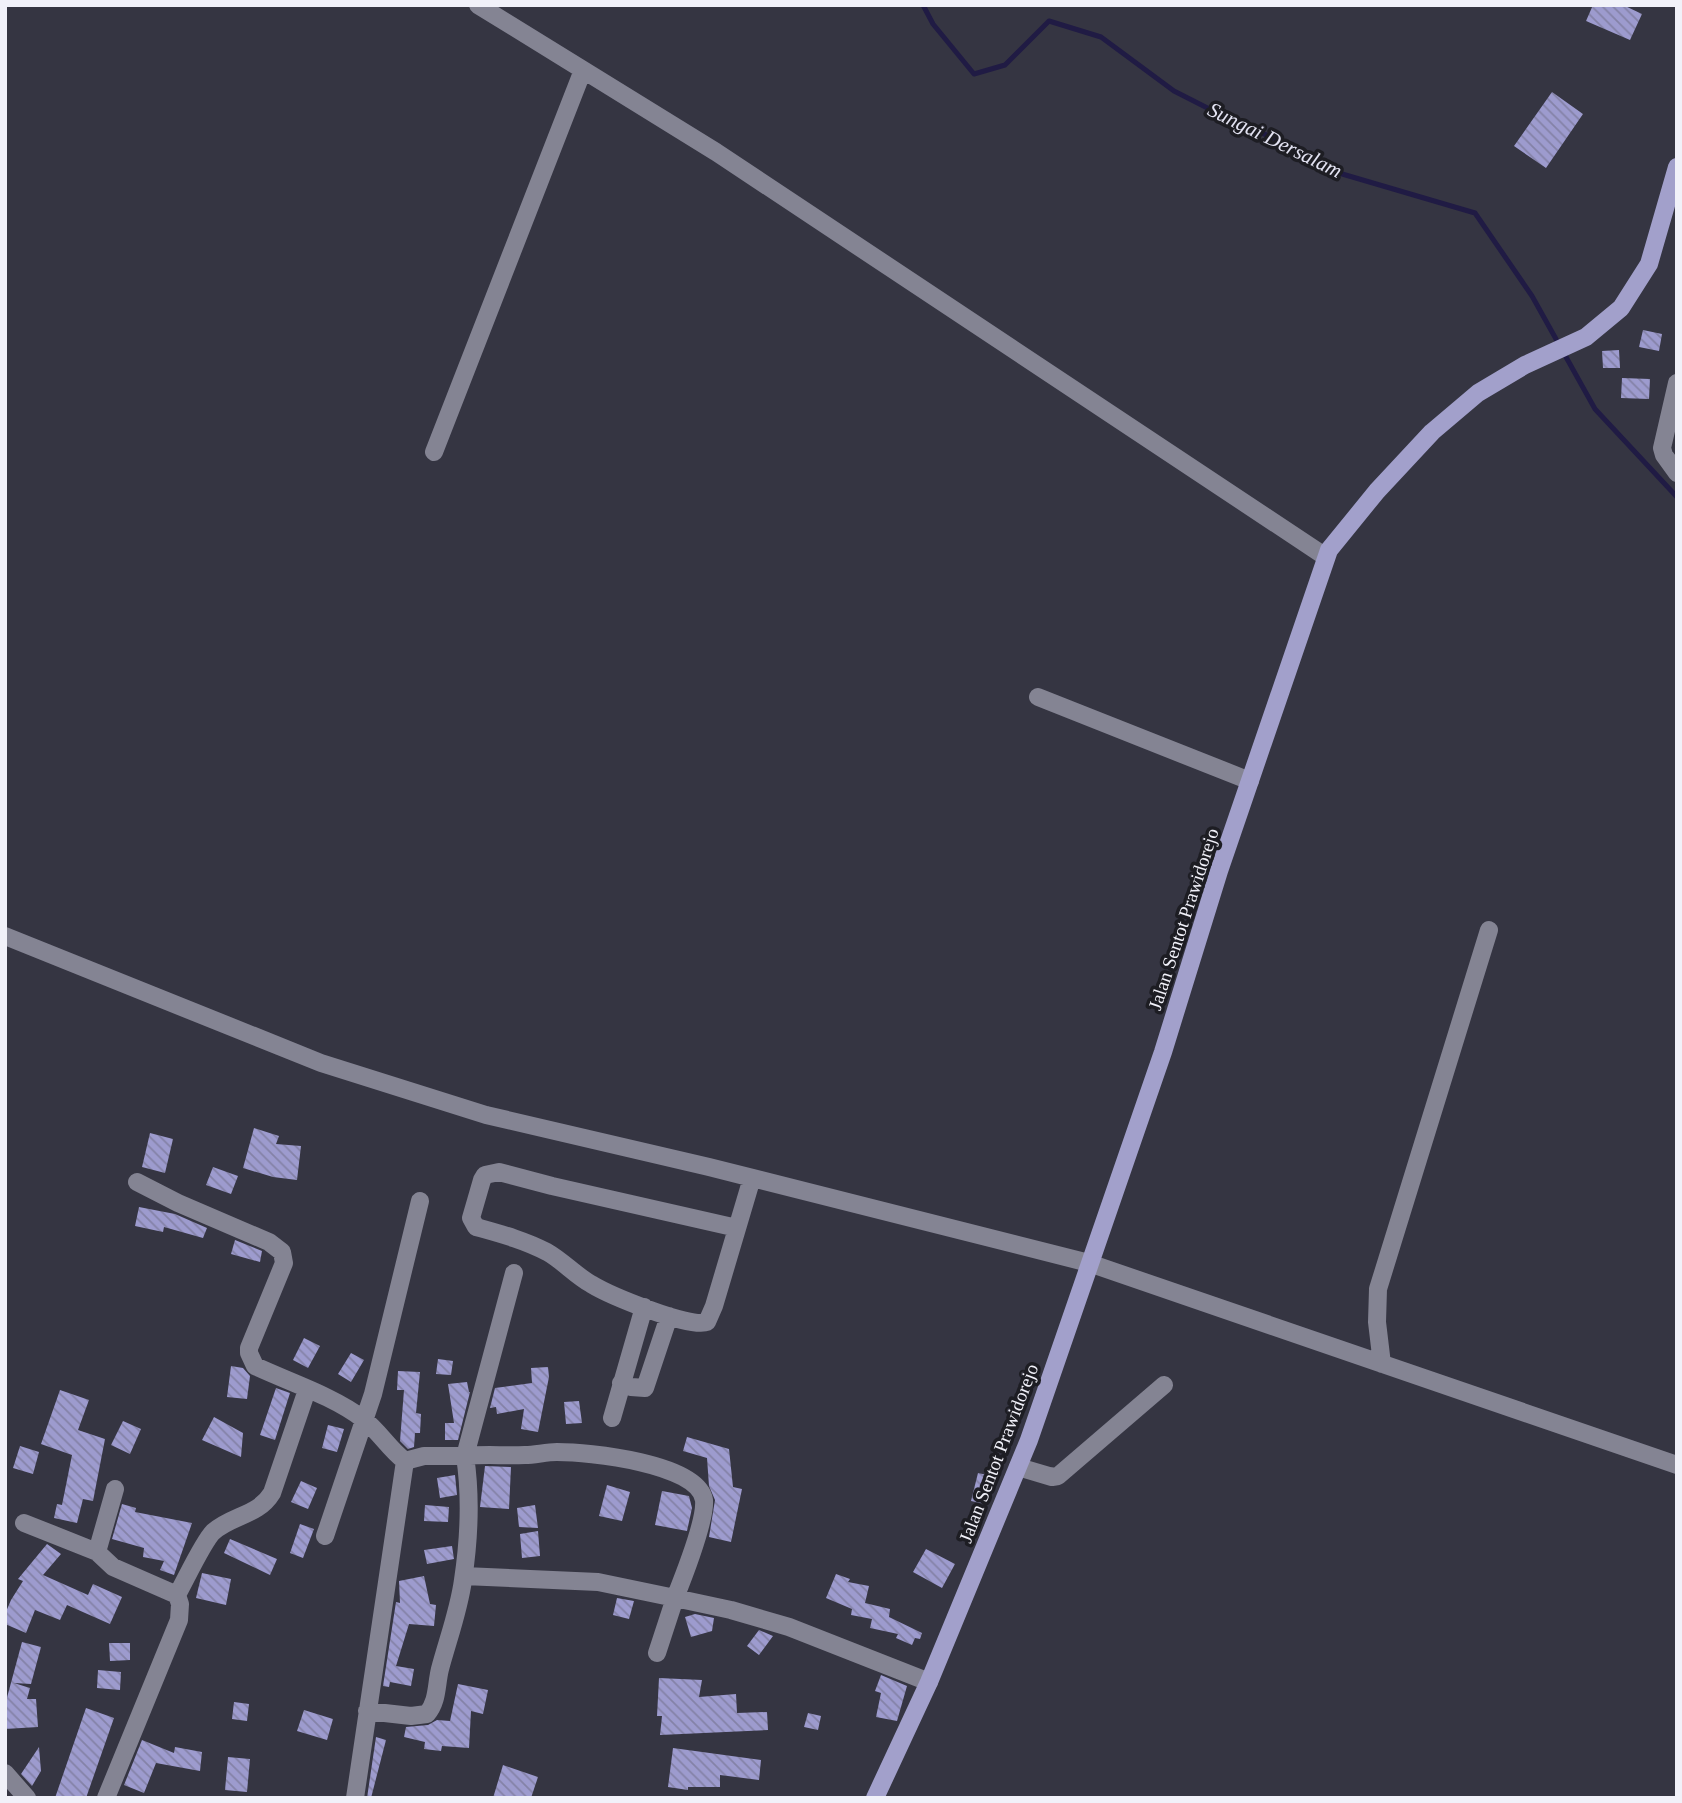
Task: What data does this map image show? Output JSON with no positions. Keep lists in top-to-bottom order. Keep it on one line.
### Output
{"streets":{"main road":["Jalan Sentot Prawidorejo"]},"water":["Sungai Dersalam"]}
